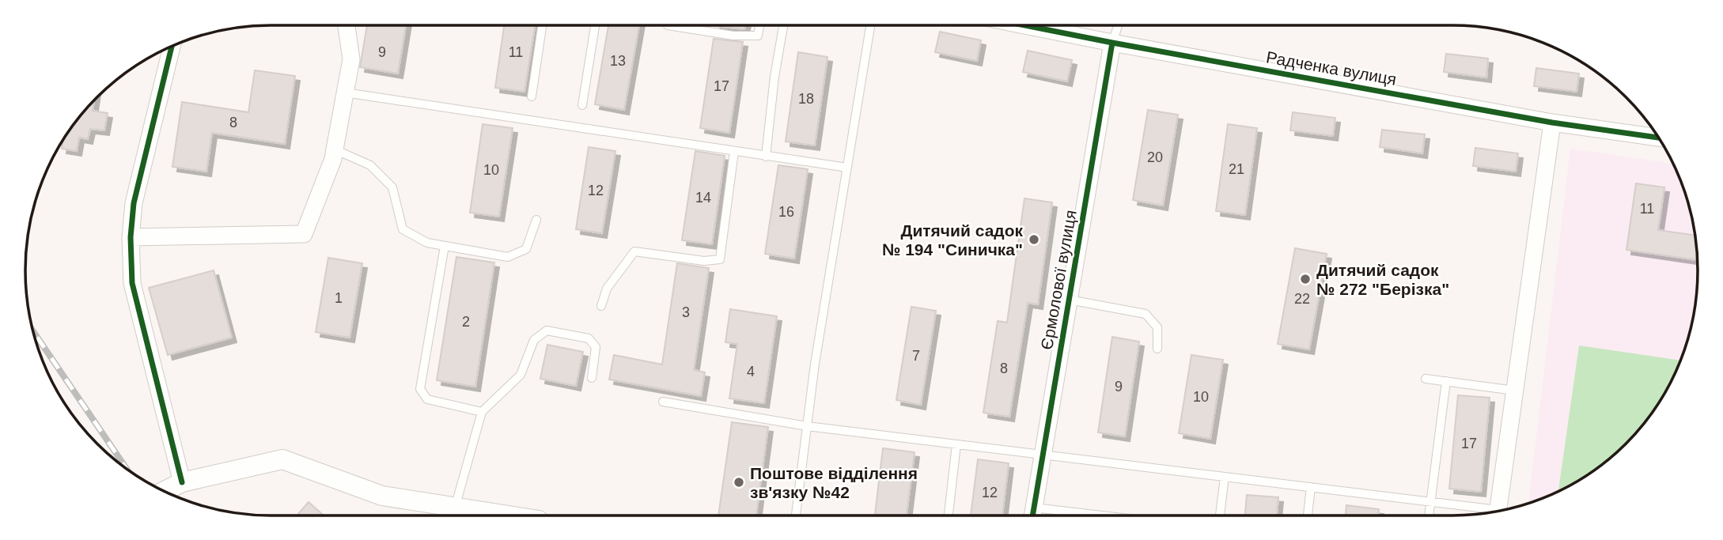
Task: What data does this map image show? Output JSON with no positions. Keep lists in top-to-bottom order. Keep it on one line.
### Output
{"streets":{"street":["Радченка вулиця","Єрмолової вулиця"]},"crossings":[["Радченка вулиця","Єрмолової вулиця"]],"places":["Дитячий садок № 194 \"Синичка\"","Дитячий садок № 272 \"Берізка\"","Поштове відділення зв'язку №42"],"house_numbers":["9","11","13","17","18","8","20","21","10","12","14","11","16","1","22","3","2","7","8","4","9","10","17","12"]}
